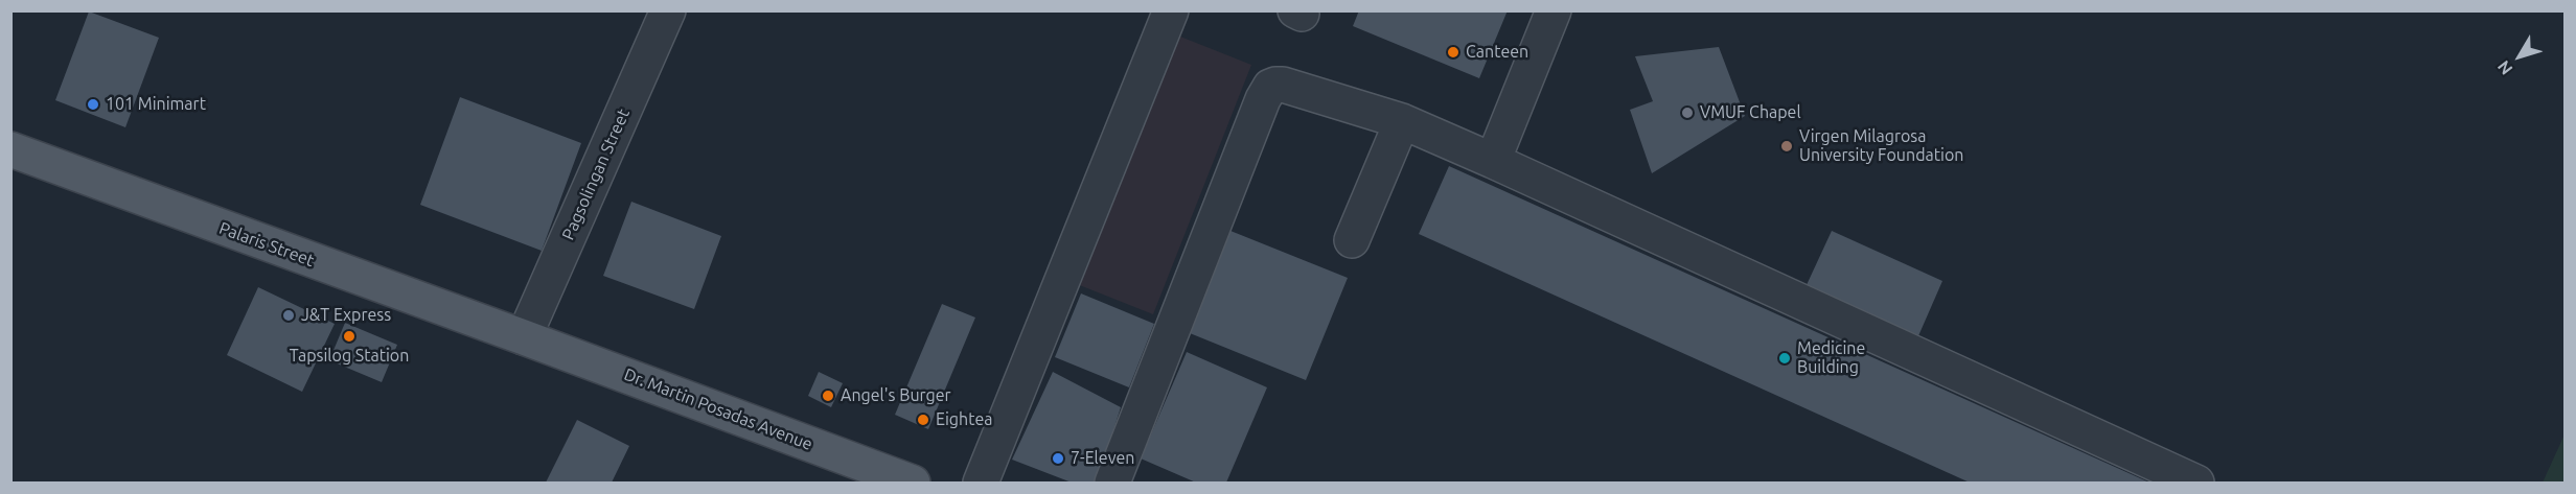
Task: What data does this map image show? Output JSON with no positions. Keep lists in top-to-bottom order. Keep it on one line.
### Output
{"streets":{"main road":["Palaris Street","Dr. Martin Posadas Avenue"],"street":["Pagsolingan Street"]},"crossings":[["Pagsolingan Street","Palaris Street"],["Pagsolingan Street","Dr. Martin Posadas Avenue"],["Palaris Street","Dr. Martin Posadas Avenue"]],"places":["Canteen","101 Minimart","VMUF Chapel","Virgen Milagrosa University Foundation","J&T Express","Tapsilog Station","Medicine Building","Angel's Burger","Eightea","7-Eleven"],"north":"bottom left"}
